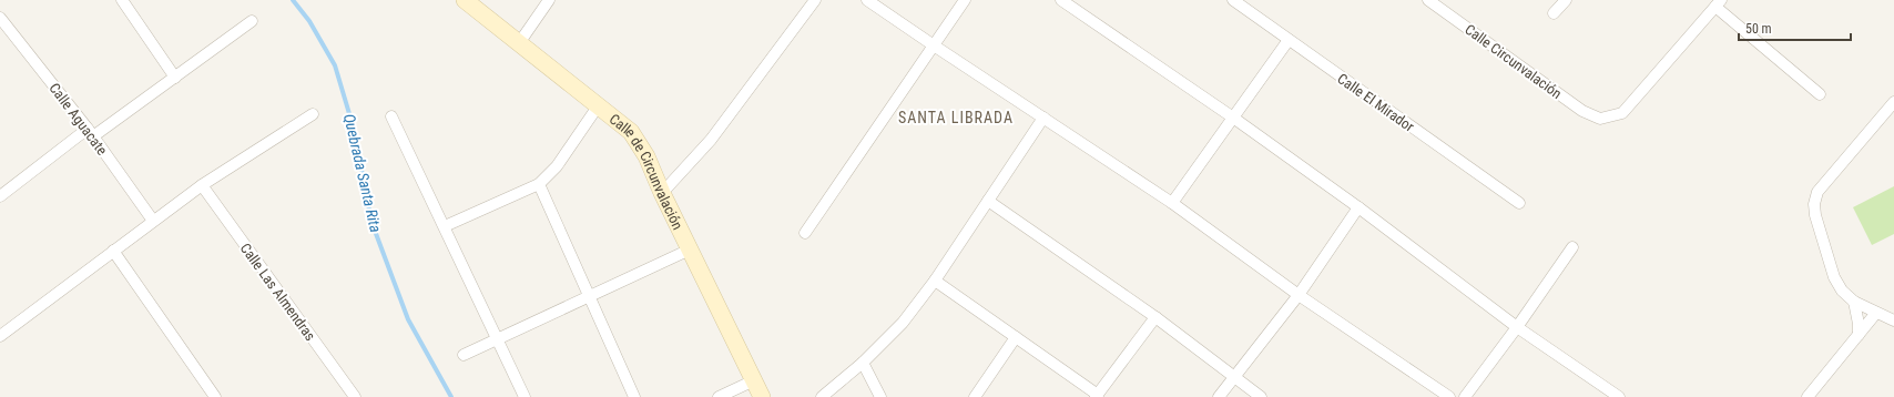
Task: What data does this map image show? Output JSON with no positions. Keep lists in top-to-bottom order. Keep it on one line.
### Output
{"streets":{"street":["Calle Circunvalación","Calle El Mirador","Calle Aguacate","Calle de Circunvalación","Calle Las Almendras"]},"districts":["SANTA LIBRADA"],"water":["Quebrada Santa Rita"],"scale_bar":"50 m"}
